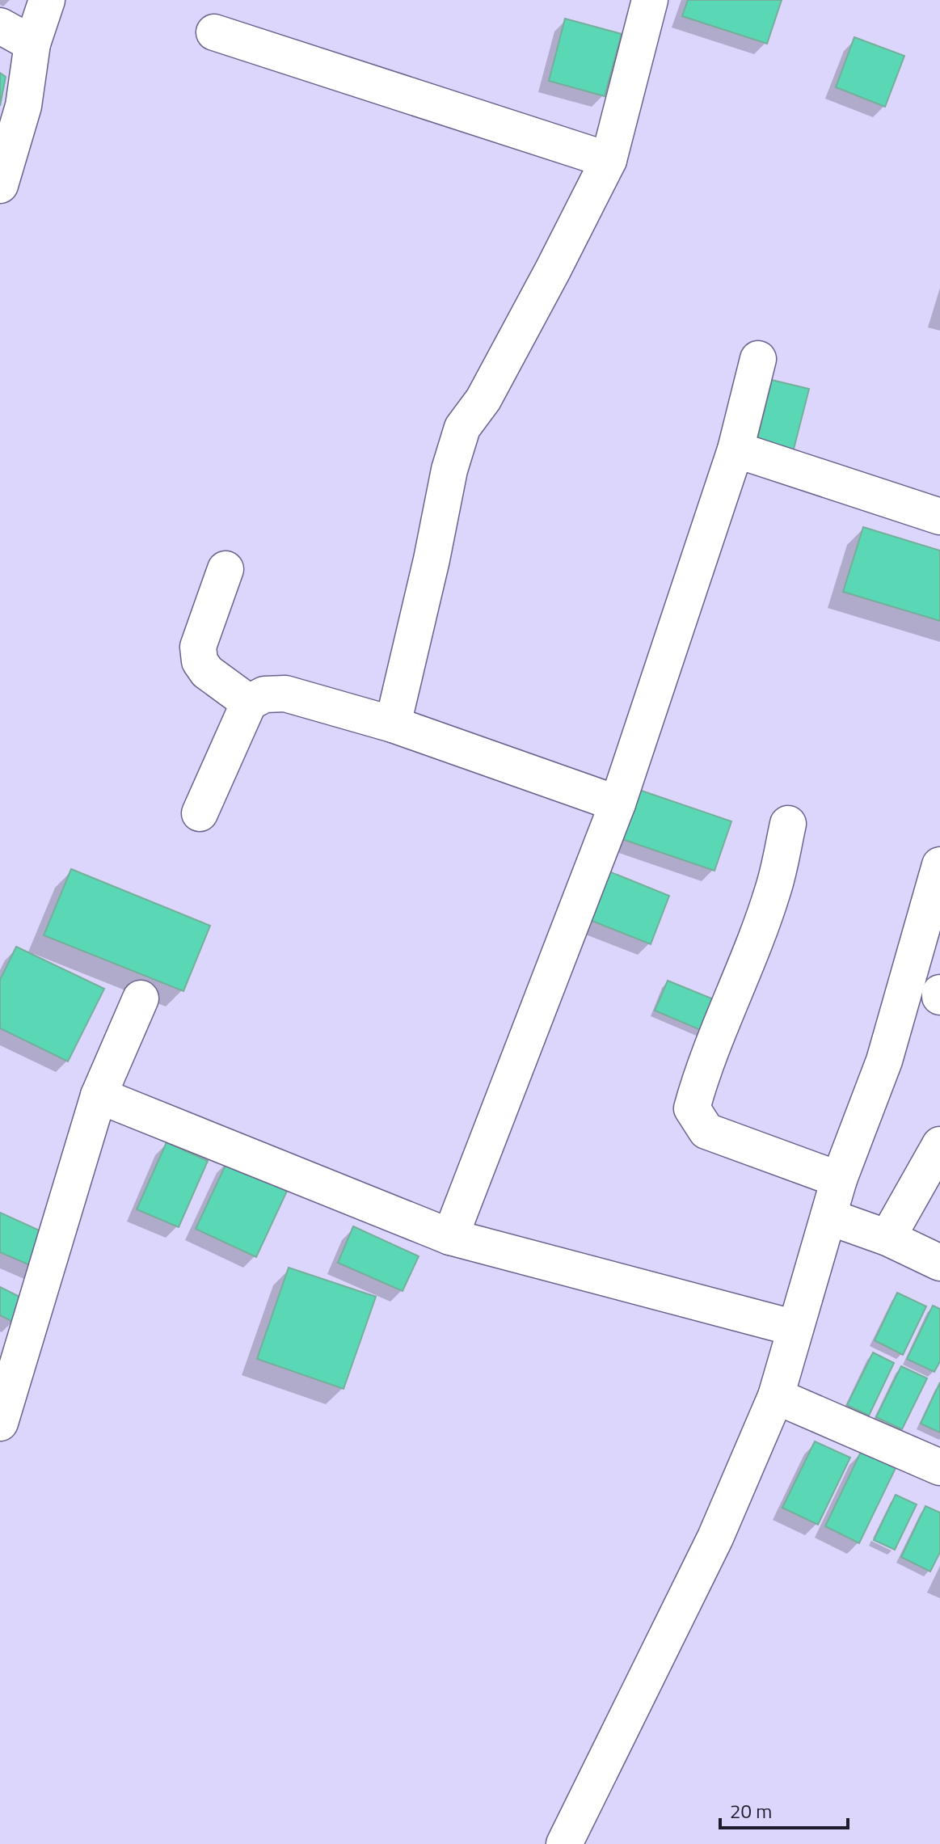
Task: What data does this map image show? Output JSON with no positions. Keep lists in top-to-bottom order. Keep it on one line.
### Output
{"scale_bar":"20 m"}
